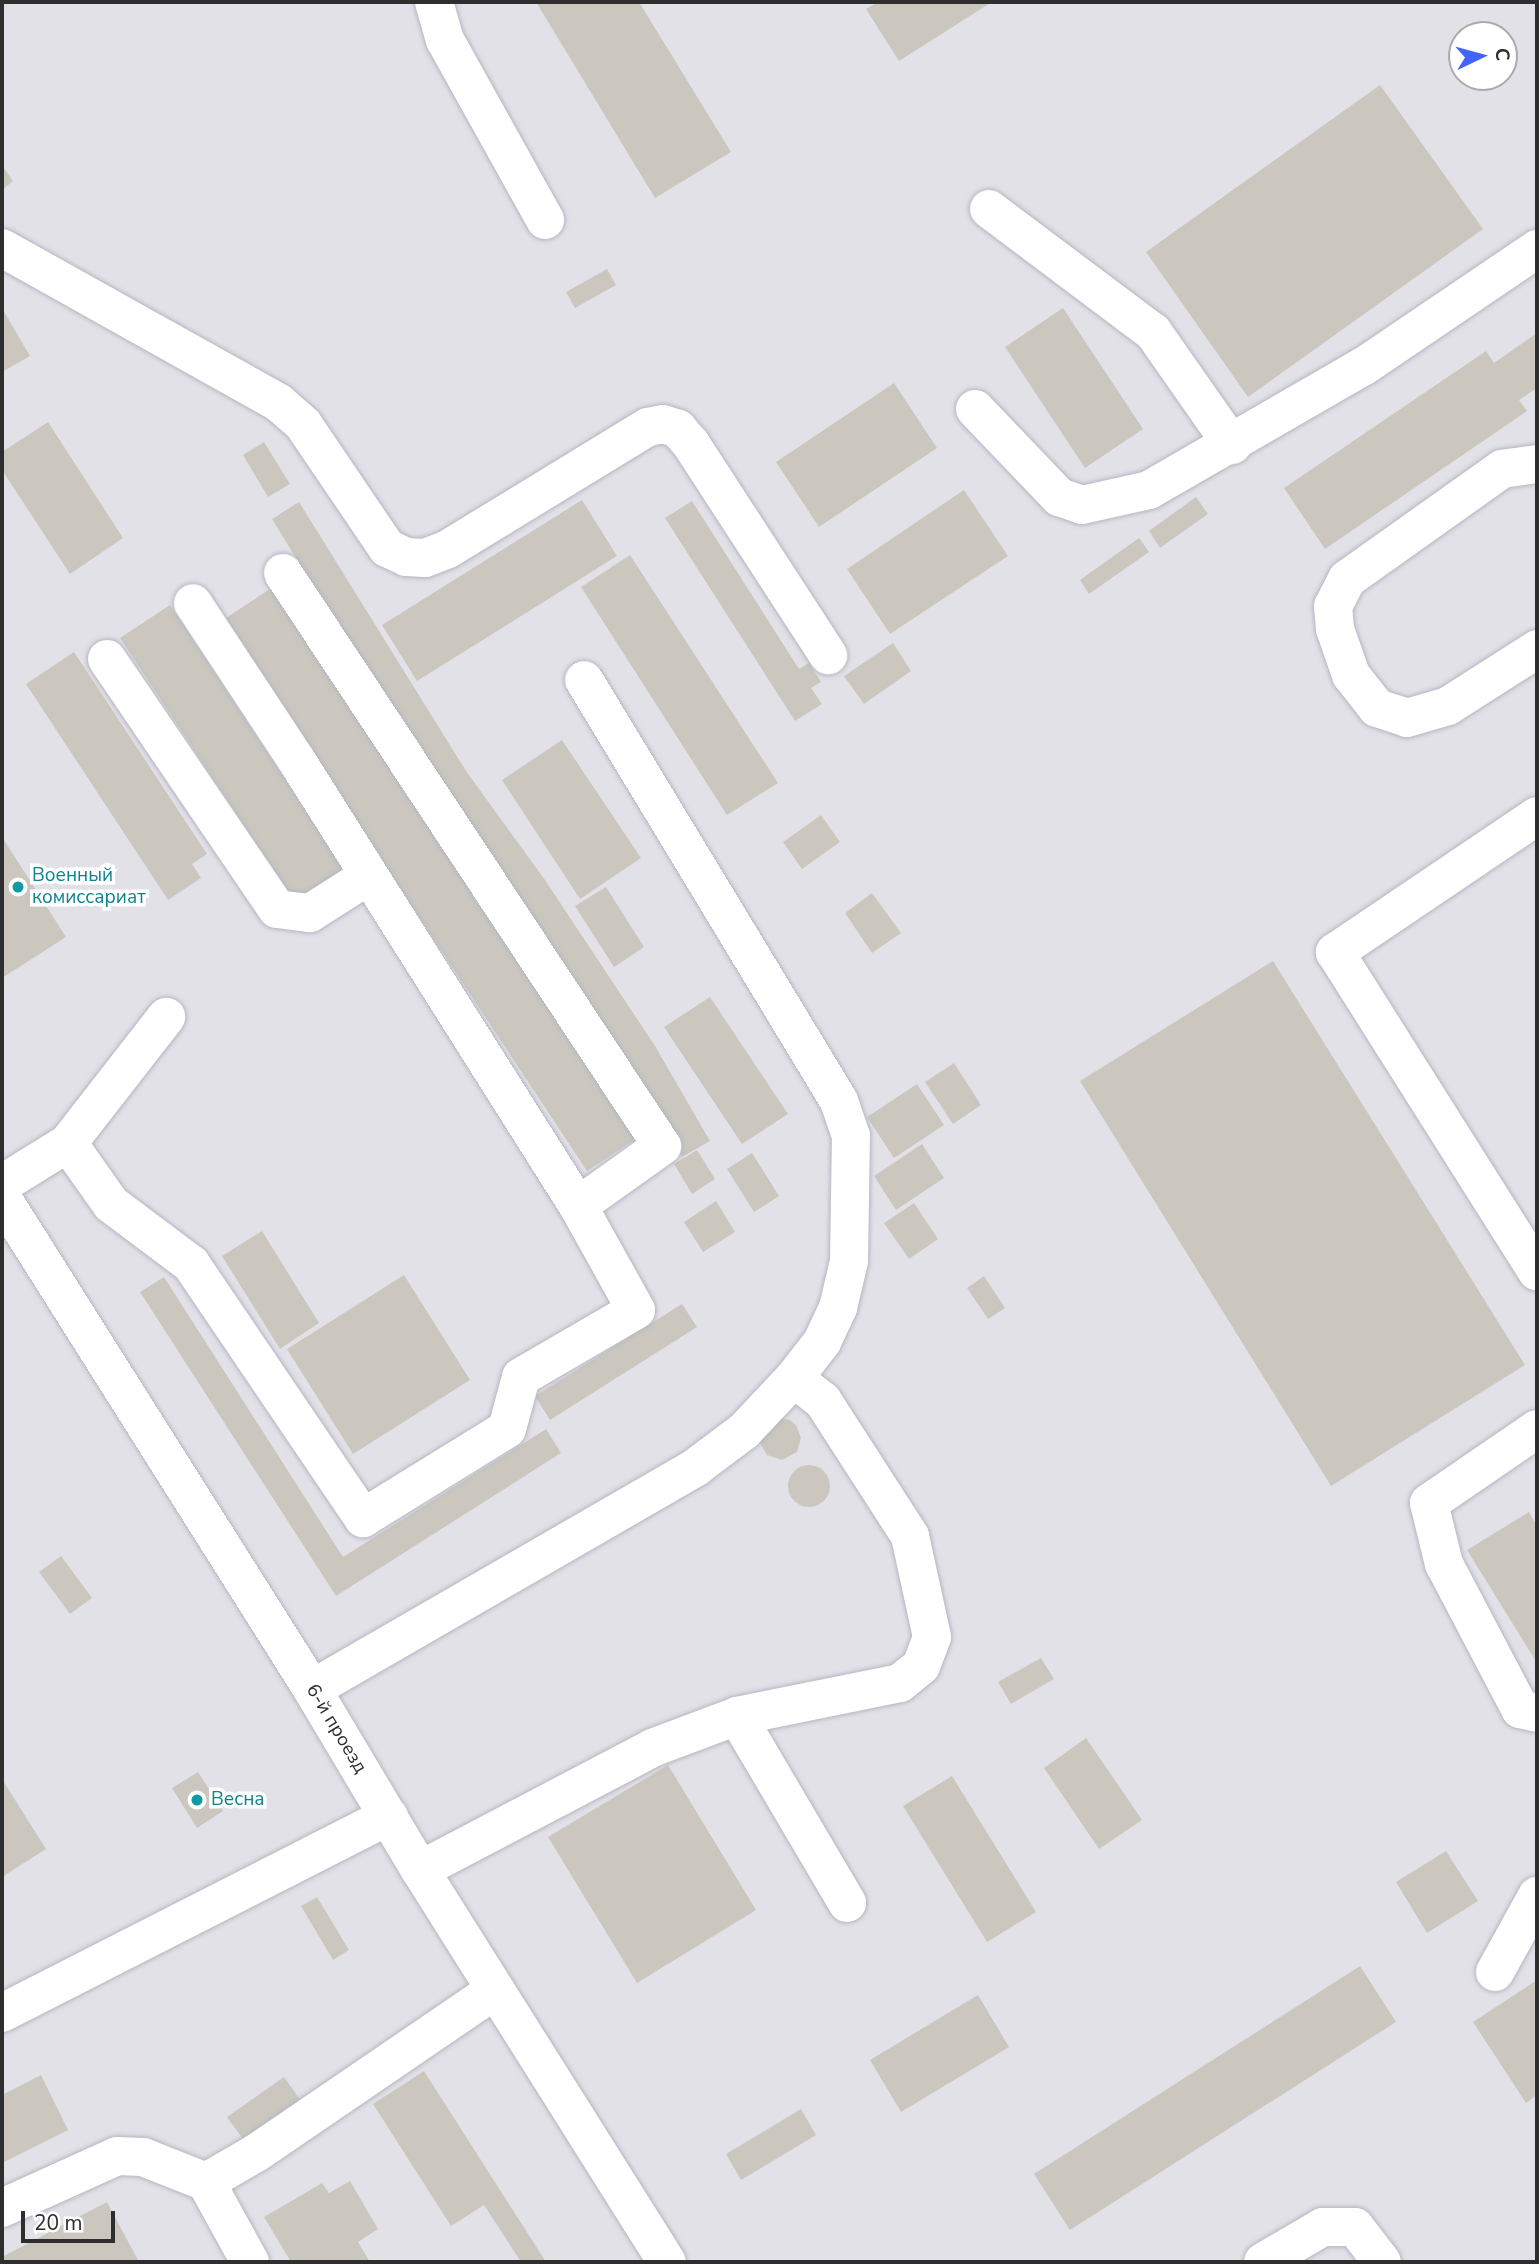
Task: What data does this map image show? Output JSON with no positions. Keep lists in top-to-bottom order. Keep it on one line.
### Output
{"streets":{"street":["6-й проезд"]},"places":["Военный комиссариат","Весна"],"scale_bar":"20 m","north":"right"}
